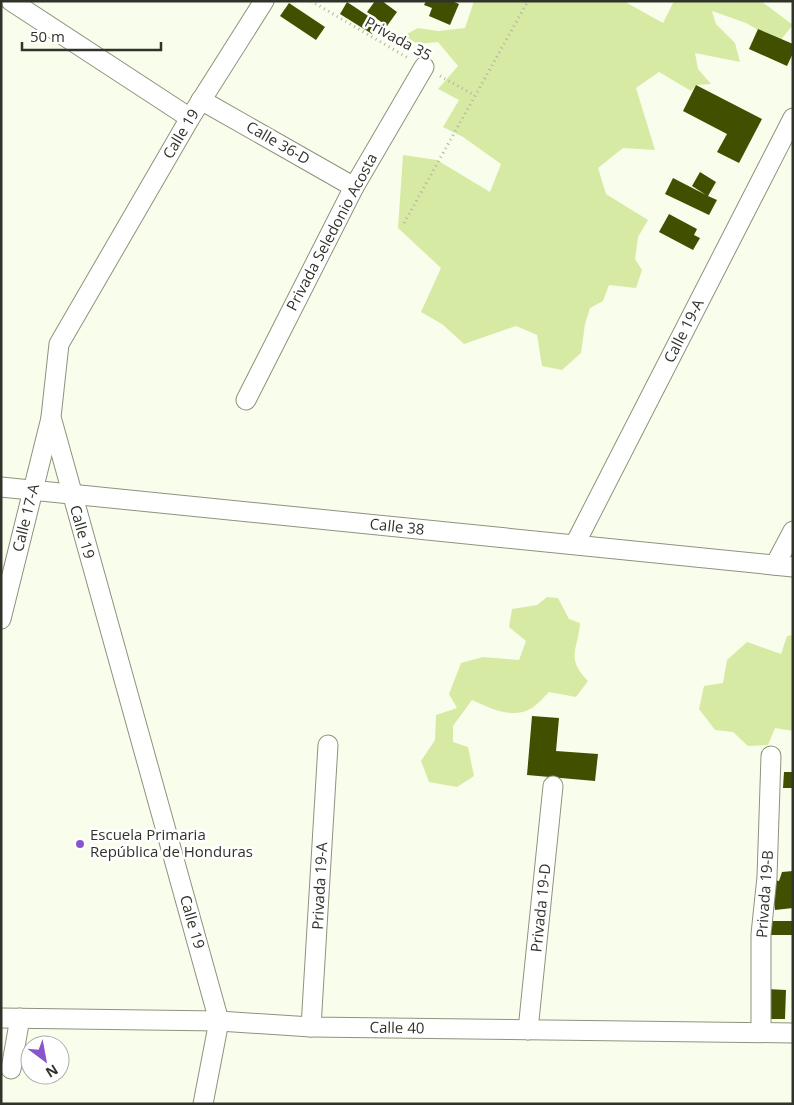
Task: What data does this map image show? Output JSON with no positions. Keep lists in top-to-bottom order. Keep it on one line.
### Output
{"streets":{"street":["Calle 19","Calle 36-D","Privada Seledonio Acosta","Calle 19-A","Calle 17-A","Calle 38","Privada 19-A","Privada 19-B","Privada 19-D","Calle 40"],"path":["Privada 35"]},"crossings":[["Privada 35","Privada Seledonio Acosta"],["Calle 19","Calle 36-D"],["Calle 19","Calle 17-A"],["Calle 19","Calle 38"],["Calle 19","Calle 40"],["Calle 36-D","Privada Seledonio Acosta"],["Calle 19-A","Calle 38"],["Calle 17-A","Calle 38"],["Privada 19-A","Calle 40"],["Privada 19-B","Calle 40"],["Privada 19-D","Calle 40"]],"places":["Escuela Primaria República de Honduras"],"scale_bar":"50 m","north":"bottom right"}
